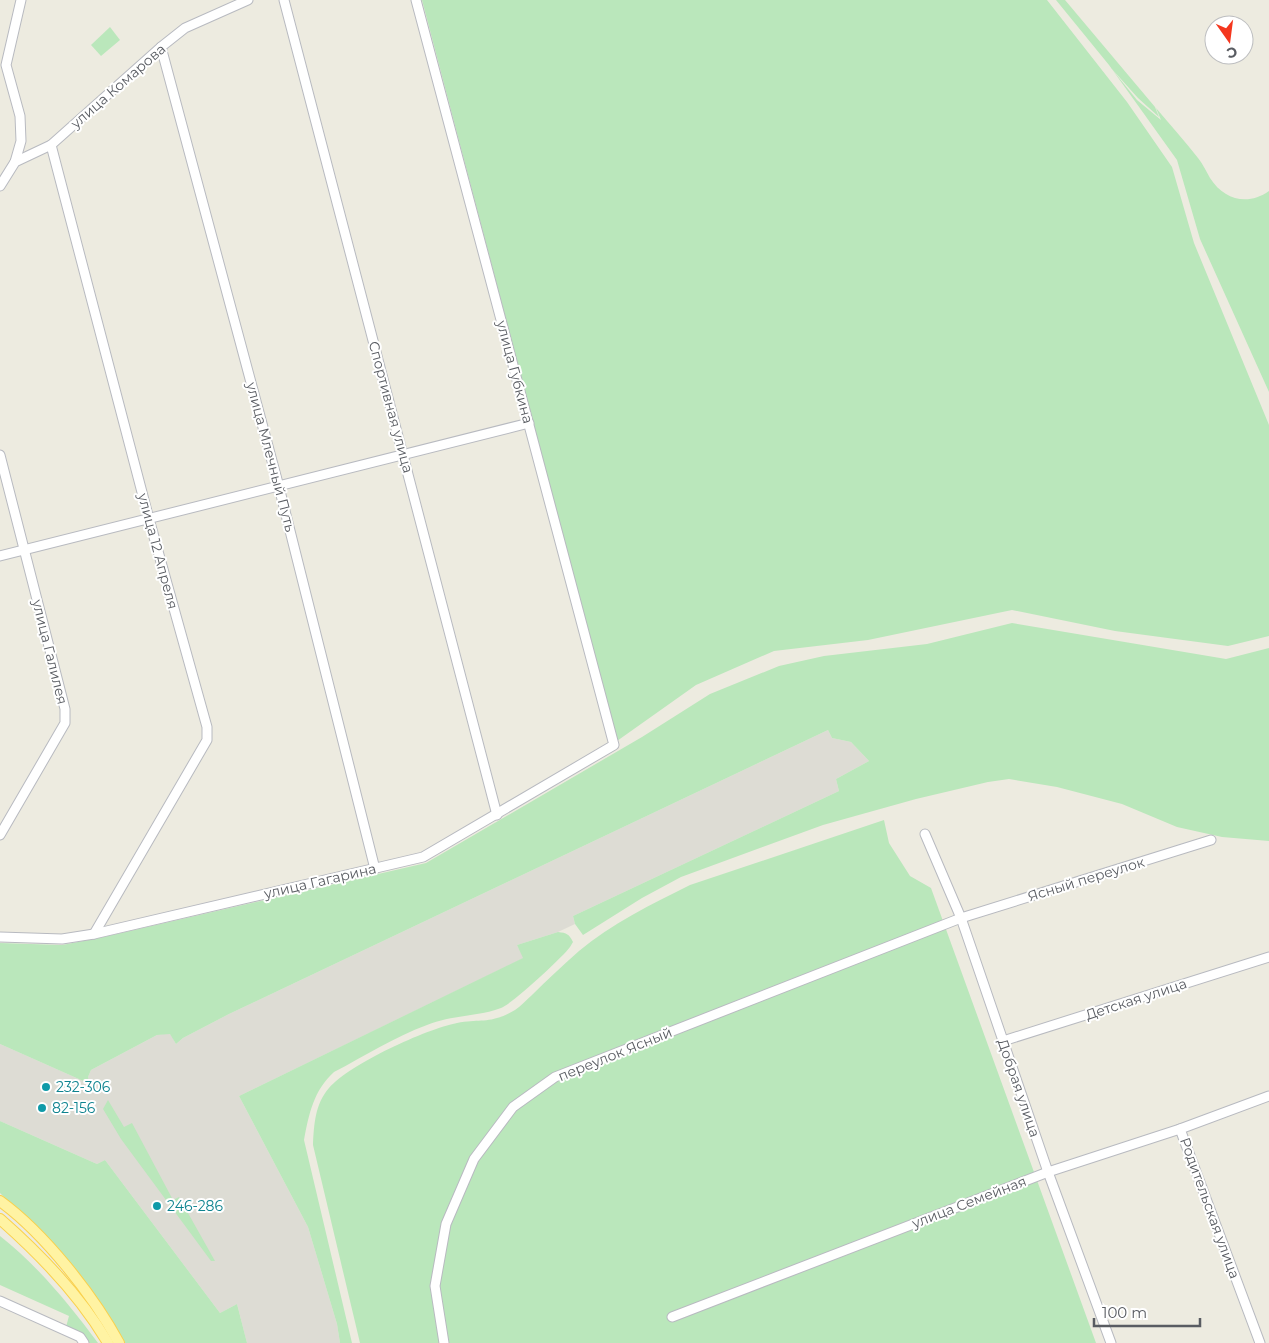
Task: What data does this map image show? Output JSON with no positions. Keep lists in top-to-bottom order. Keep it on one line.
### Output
{"streets":{"street":["улица Комарова","улица Губкина","Спортивная улица","улица Млечный Путь","улица 12 Апреля","улица Галилея","Ясный переулок","улица Гагарина","Детская улица","переулок Ясный","Добрая улица","улица Семейная","Родительская улица"]},"crossings":[["улица Комарова","улица Млечный Путь"],["улица Комарова","улица 12 Апреля"],["улица Губкина","улица Гагарина"],["Спортивная улица","улица Гагарина"],["улица Млечный Путь","улица Гагарина"],["улица 12 Апреля","улица Гагарина"],["Ясный переулок","переулок Ясный"],["Ясный переулок","Добрая улица"],["Детская улица","Добрая улица"],["переулок Ясный","Добрая улица"],["Добрая улица","улица Семейная"],["улица Семейная","Родительская улица"]],"places":["232-306","82-156","246-286"],"scale_bar":"100 m","north":"bottom"}
